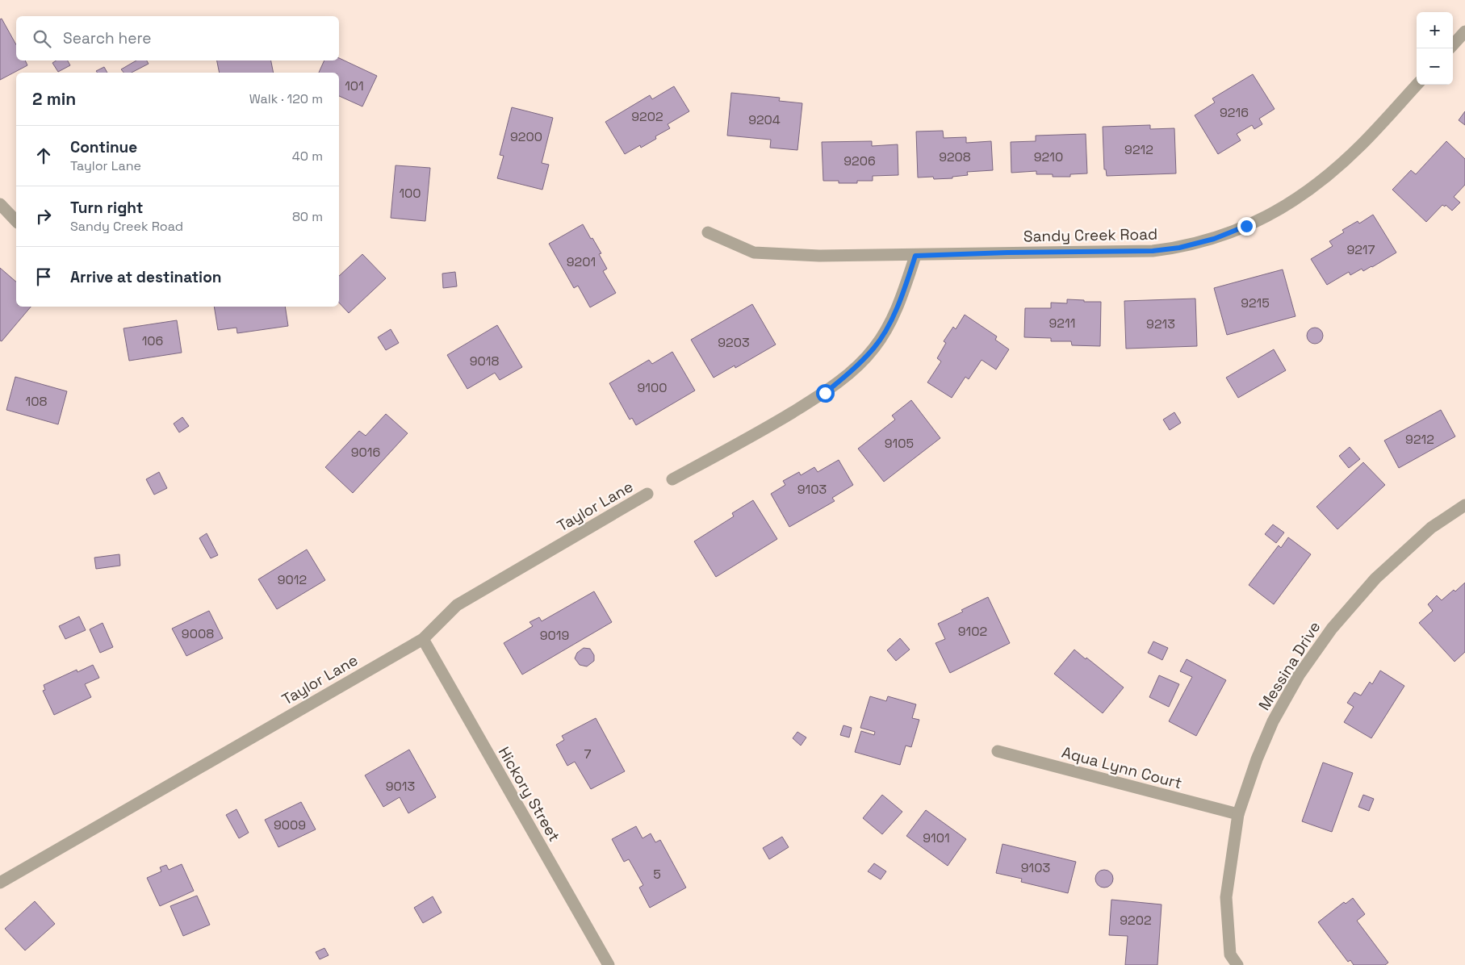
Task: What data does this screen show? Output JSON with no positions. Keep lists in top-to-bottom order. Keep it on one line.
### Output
{"streets":{"street":["Sandy Creek Road","Taylor Lane","Messina Drive","Aqua Lynn Court","Hickory Street"]},"crossings":[["Taylor Lane","Hickory Street"],["Messina Drive","Aqua Lynn Court"]],"house_numbers":["101","9216","9202","9204","9200","9212","9208","9210","9206","100","9217","9201","9215","9211","9213","106","9203","9018","9100","108","9212","9105","9016","9103","9012","9102","9008","9019","7","9013","9009","9101","9103","5","9202"],"page":{"map_buttons":["+","−"],"search":"Search here","heading":["2 min","Walk · 120 m"],"list":[["Continue","Taylor Lane","40 m"],["Turn right","Sandy Creek Road","80 m"],"Arrive at destination"]}}
